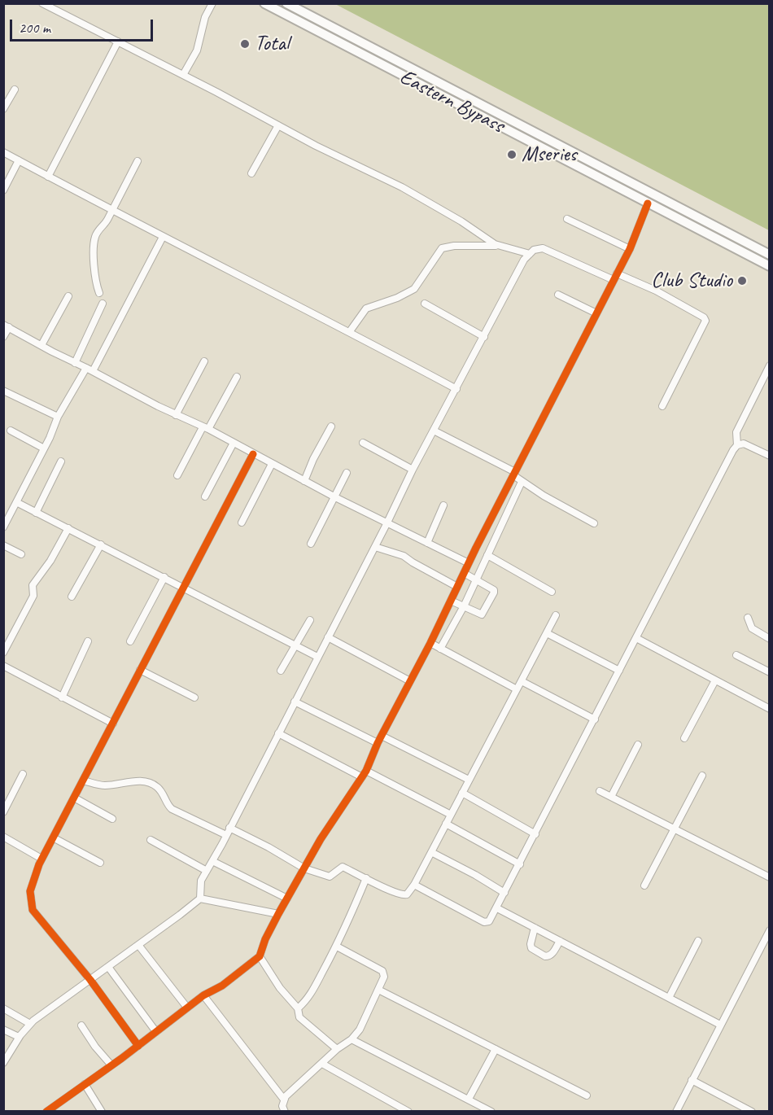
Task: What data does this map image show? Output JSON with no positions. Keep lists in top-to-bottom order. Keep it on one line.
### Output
{"streets":{"main road":["Eastern Bypass"]},"places":["Total","Mseries","Club Studio"],"scale_bar":"200 m"}
